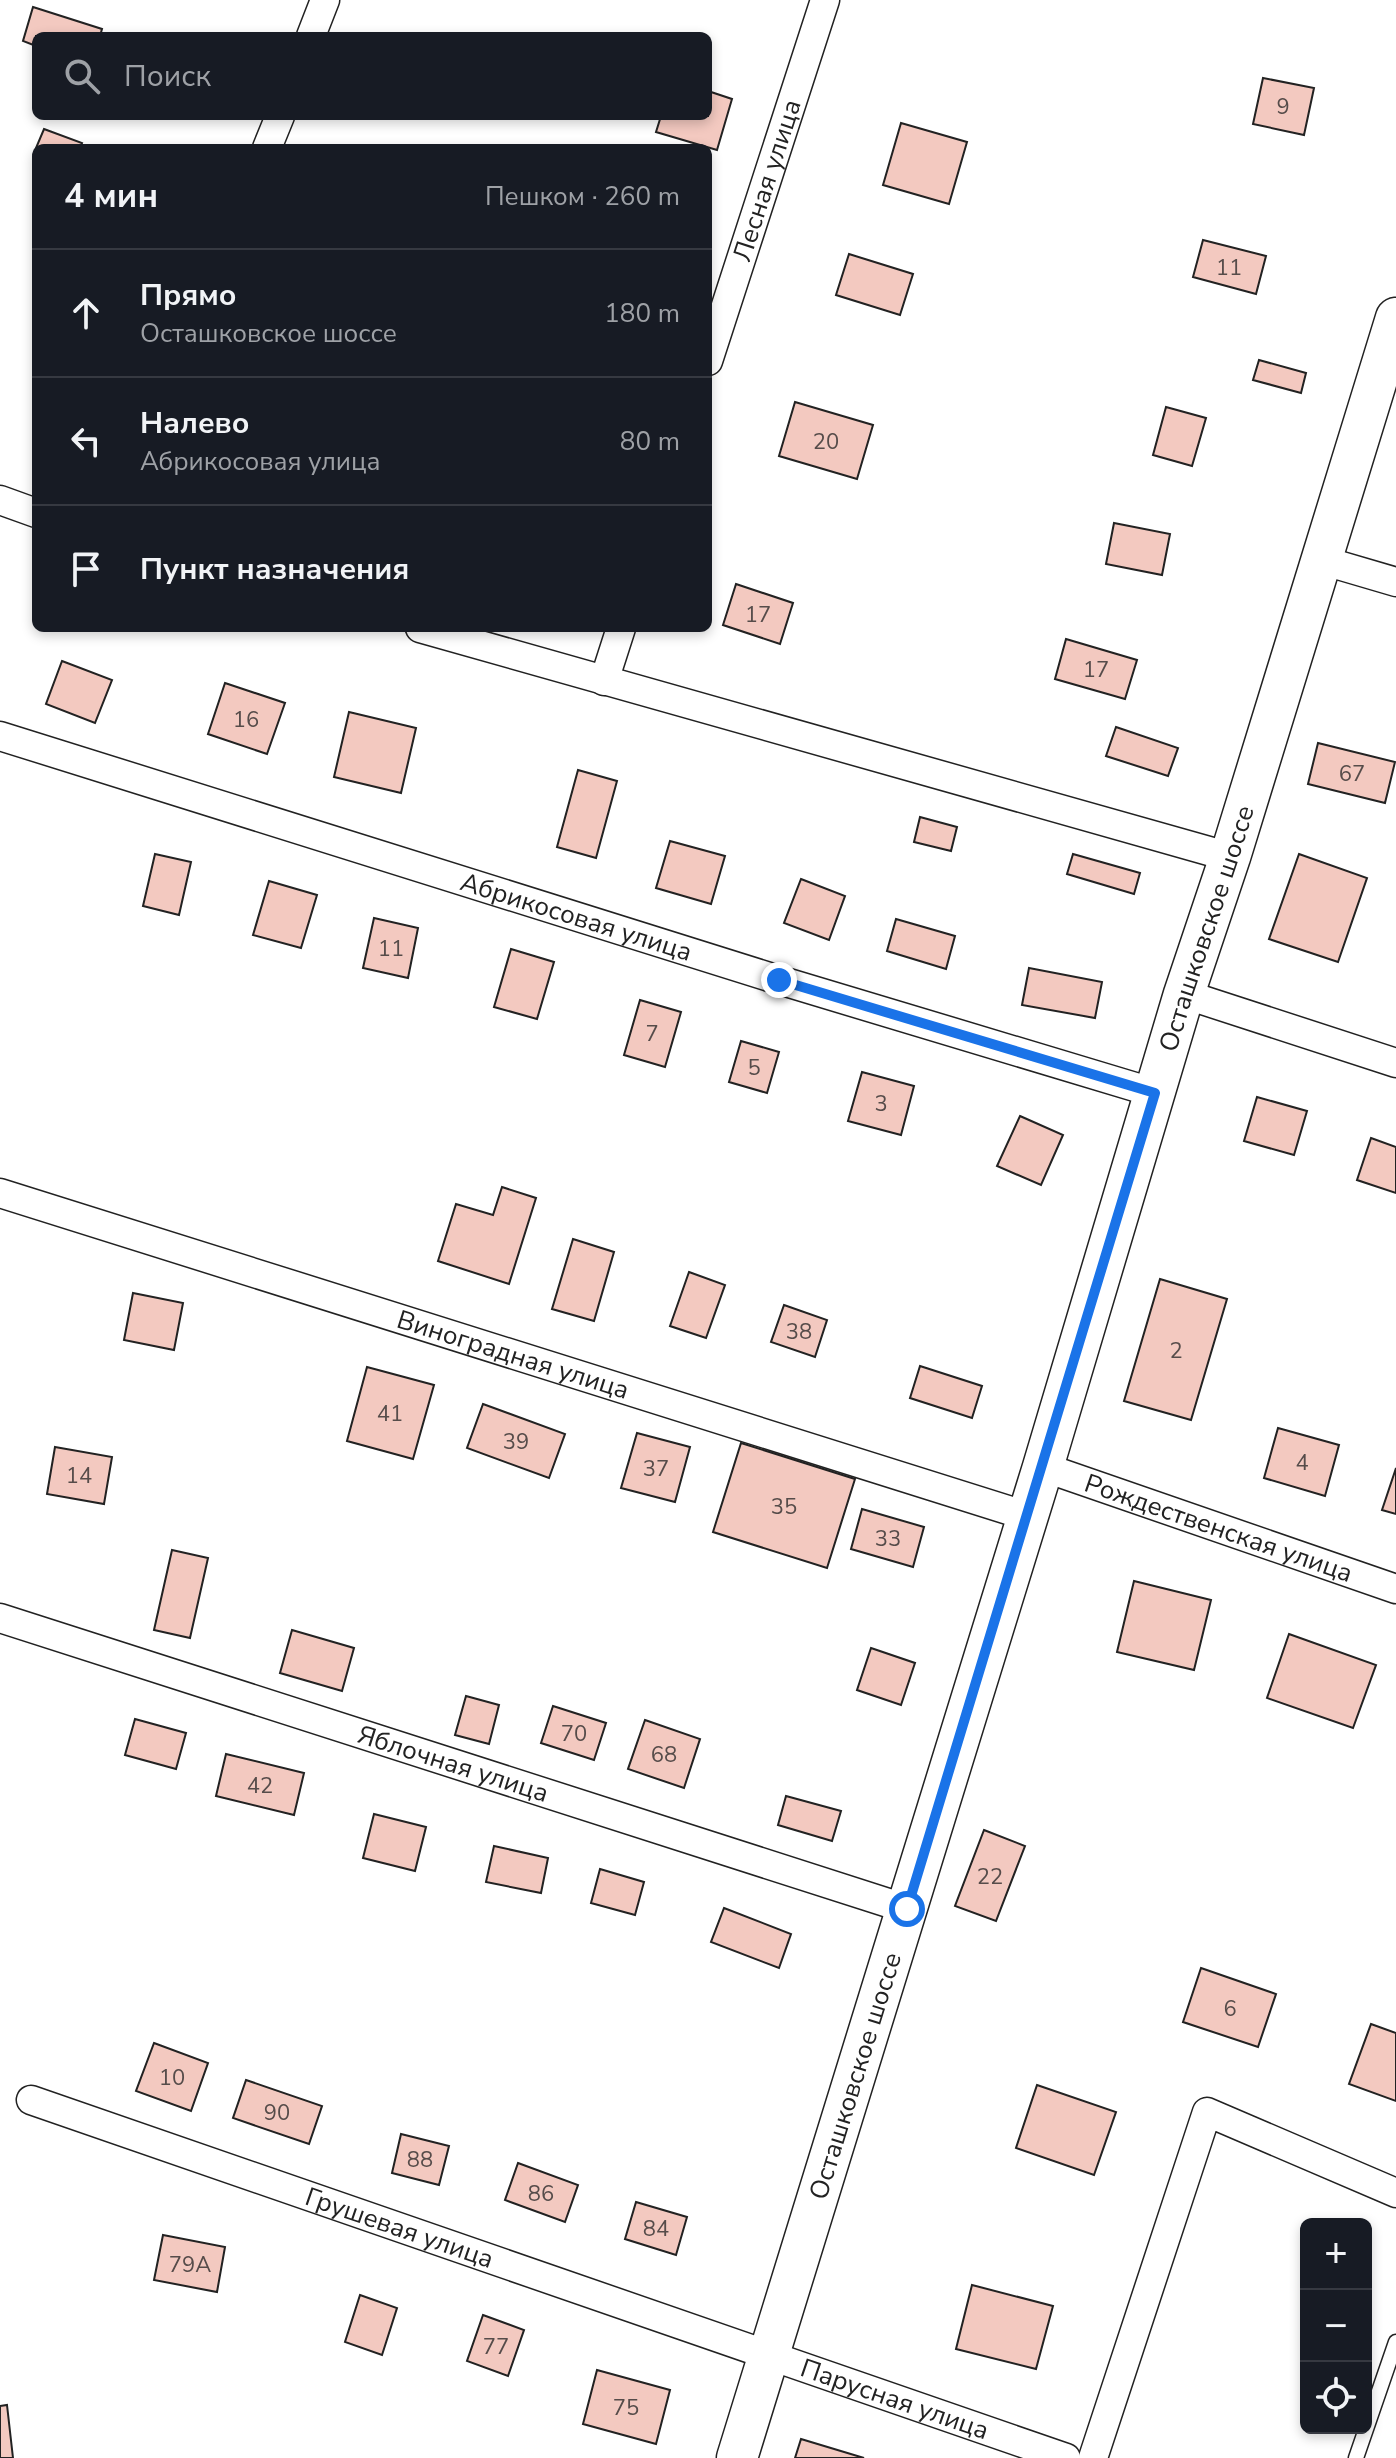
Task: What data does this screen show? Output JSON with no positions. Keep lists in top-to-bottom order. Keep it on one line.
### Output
{"streets":{"street":["Лесная улица","Абрикосовая улица","Осташковское шоссе","Виноградная улица","Рождественская улица","Яблочная улица","Грушевая улица","Парусная улица"]},"crossings":[["Абрикосовая улица","Осташковское шоссе"],["Осташковское шоссе","Виноградная улица"],["Осташковское шоссе","Рождественская улица"],["Осташковское шоссе","Яблочная улица"],["Осташковское шоссе","Грушевая улица"],["Осташковское шоссе","Парусная улица"],["Грушевая улица","Парусная улица"]],"house_numbers":["9","11","20","17","17","16","67","11","7","5","3","38","2","41","39","4","37","14","35","33","70","68","42","22","6","10","90","88","86","84","79А","77","75"],"page":{"search":"Поиск","heading":["4 мин","Пешком · 260 m"],"list":[["Прямо","Осташковское шоссе","180 m"],["Налево","Абрикосовая улица","80 m"],"Пункт назначения"],"map_buttons":["+","−"]}}
